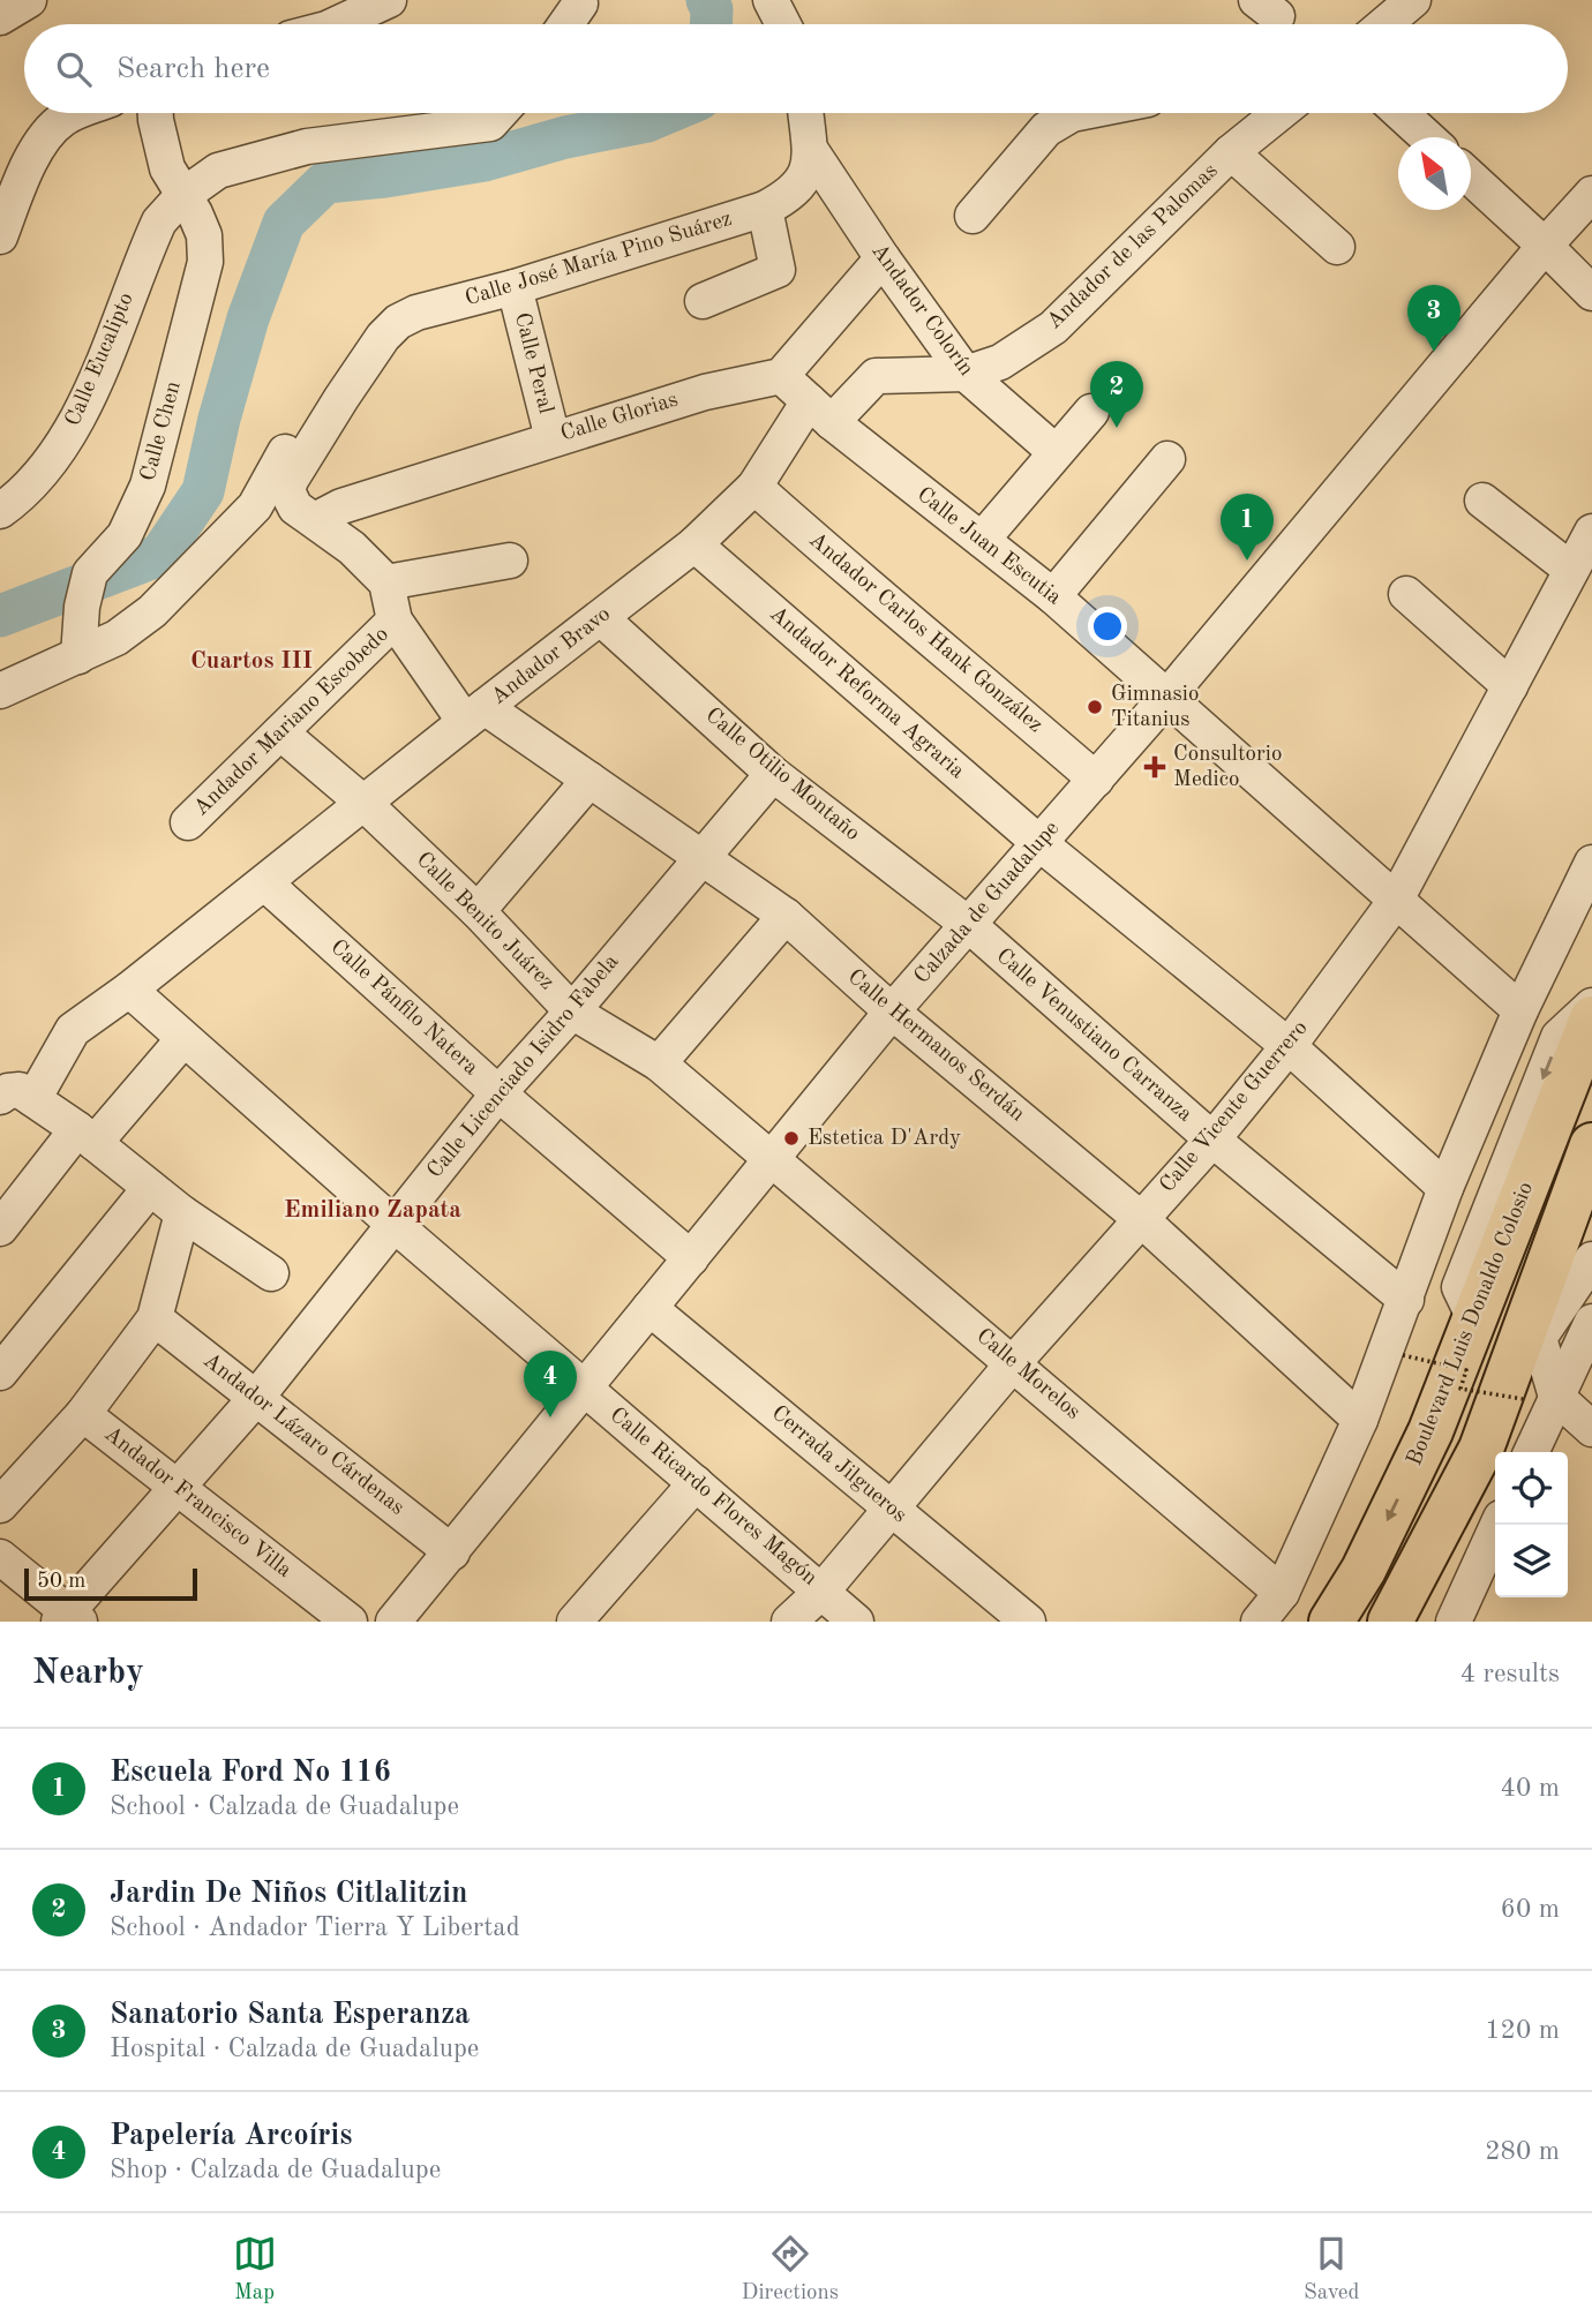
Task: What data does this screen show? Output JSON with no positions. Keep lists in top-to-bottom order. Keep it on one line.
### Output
{"streets":{"highway":["Boulevard Luis Donaldo Colosio"],"street":["Andador de las Palomas","Calle José María Pino Suárez","Andador Colorín","Calle Eucalipto","Calle Peral","Calle Glorias","Calle Chen","Calle Juan Escutia","Andador Carlos Hank González","Andador Bravo","Andador Reforma Agraria","Andador Mariano Escobedo","Calle Otilio Montaño","Calzada de Guadalupe","Calle Benito Juárez","Calle Pánfilo Natera","Calle Venustiano Carranza","Calle Hermanos Serdán","Calle Licenciado Isidro Fabela","Calle Vicente Guerrero","Calle Morelos","Andador Lázaro Cárdenas","Cerrada Jilgueros","Calle Ricardo Flores Magón","Andador Francisco Villa"]},"crossings":[["Andador de las Palomas","Andador Colorín"],["Andador de las Palomas","Calle Juan Escutia"],["Andador de las Palomas","Andador Bravo"],["Calle José María Pino Suárez","Andador Colorín"],["Calle José María Pino Suárez","Calle Peral"],["Calle José María Pino Suárez","Calle Glorias"],["Calle Eucalipto","Calle Chen"],["Calle Peral","Calle Glorias"],["Calle Glorias","Calle Juan Escutia"],["Calle Juan Escutia","Andador Bravo"],["Calle Juan Escutia","Calzada de Guadalupe"],["Calle Juan Escutia","Calle Vicente Guerrero"],["Andador Carlos Hank González","Andador Bravo"],["Andador Carlos Hank González","Calzada de Guadalupe"],["Andador Bravo","Andador Reforma Agraria"],["Andador Bravo","Calle Otilio Montaño"],["Andador Bravo","Calle Benito Juárez"],["Andador Bravo","Calle Pánfilo Natera"],["Andador Bravo","Calle Hermanos Serdán"],["Andador Reforma Agraria","Calzada de Guadalupe"],["Andador Reforma Agraria","Calle Vicente Guerrero"],["Andador Mariano Escobedo","Calle Benito Juárez"],["Calle Otilio Montaño","Calzada de Guadalupe"],["Calle Otilio Montaño","Calle Venustiano Carranza"],["Calle Otilio Montaño","Calle Licenciado Isidro Fabela"],["Calzada de Guadalupe","Calle Benito Juárez"],["Calzada de Guadalupe","Calle Pánfilo Natera"],["Calzada de Guadalupe","Calle Venustiano Carranza"],["Calzada de Guadalupe","Calle Hermanos Serdán"],["Calzada de Guadalupe","Calle Morelos"],["Calzada de Guadalupe","Andador Lázaro Cárdenas"],["Calzada de Guadalupe","Cerrada Jilgueros"],["Calzada de Guadalupe","Calle Ricardo Flores Magón"],["Calle Benito Juárez","Calle Licenciado Isidro Fabela"],["Calle Benito Juárez","Calle Morelos"],["Calle Pánfilo Natera","Calle Licenciado Isidro Fabela"],["Calle Venustiano Carranza","Calle Vicente Guerrero"],["Calle Hermanos Serdán","Calle Licenciado Isidro Fabela"],["Calle Hermanos Serdán","Calle Vicente Guerrero"],["Calle Licenciado Isidro Fabela","Andador Lázaro Cárdenas"],["Calle Licenciado Isidro Fabela","Calle Ricardo Flores Magón"],["Calle Licenciado Isidro Fabela","Andador Francisco Villa"],["Calle Vicente Guerrero","Calle Morelos"],["Calle Vicente Guerrero","Cerrada Jilgueros"],["Calle Vicente Guerrero","Calle Ricardo Flores Magón"]],"districts":["Cuartos III","Emiliano Zapata"],"places":{"other":["Gimnasio Titanius","Estetica D'Ardy"],"health":["Consultorio Medico"]},"scale_bar":"50 m","north":"top left","page":{"search":"Search here","pins":["3","2","1","4"],"scale":"50 m","heading":["Nearby","4 results"],"list":[{"mark":"1","name":"Escuela Ford No 116","note":"School · Calzada de Guadalupe","value":"40 m"},{"mark":"2","name":"Jardin De Niños Citlalitzin","note":"School · Andador Tierra Y Libertad","value":"60 m"},{"mark":"3","name":"Sanatorio Santa Esperanza","note":"Hospital · Calzada de Guadalupe","value":"120 m"},{"mark":"4","name":"Papelería Arcoíris","note":"Shop · Calzada de Guadalupe","value":"280 m"}],"nav":["Map","Directions","Saved"]}}
